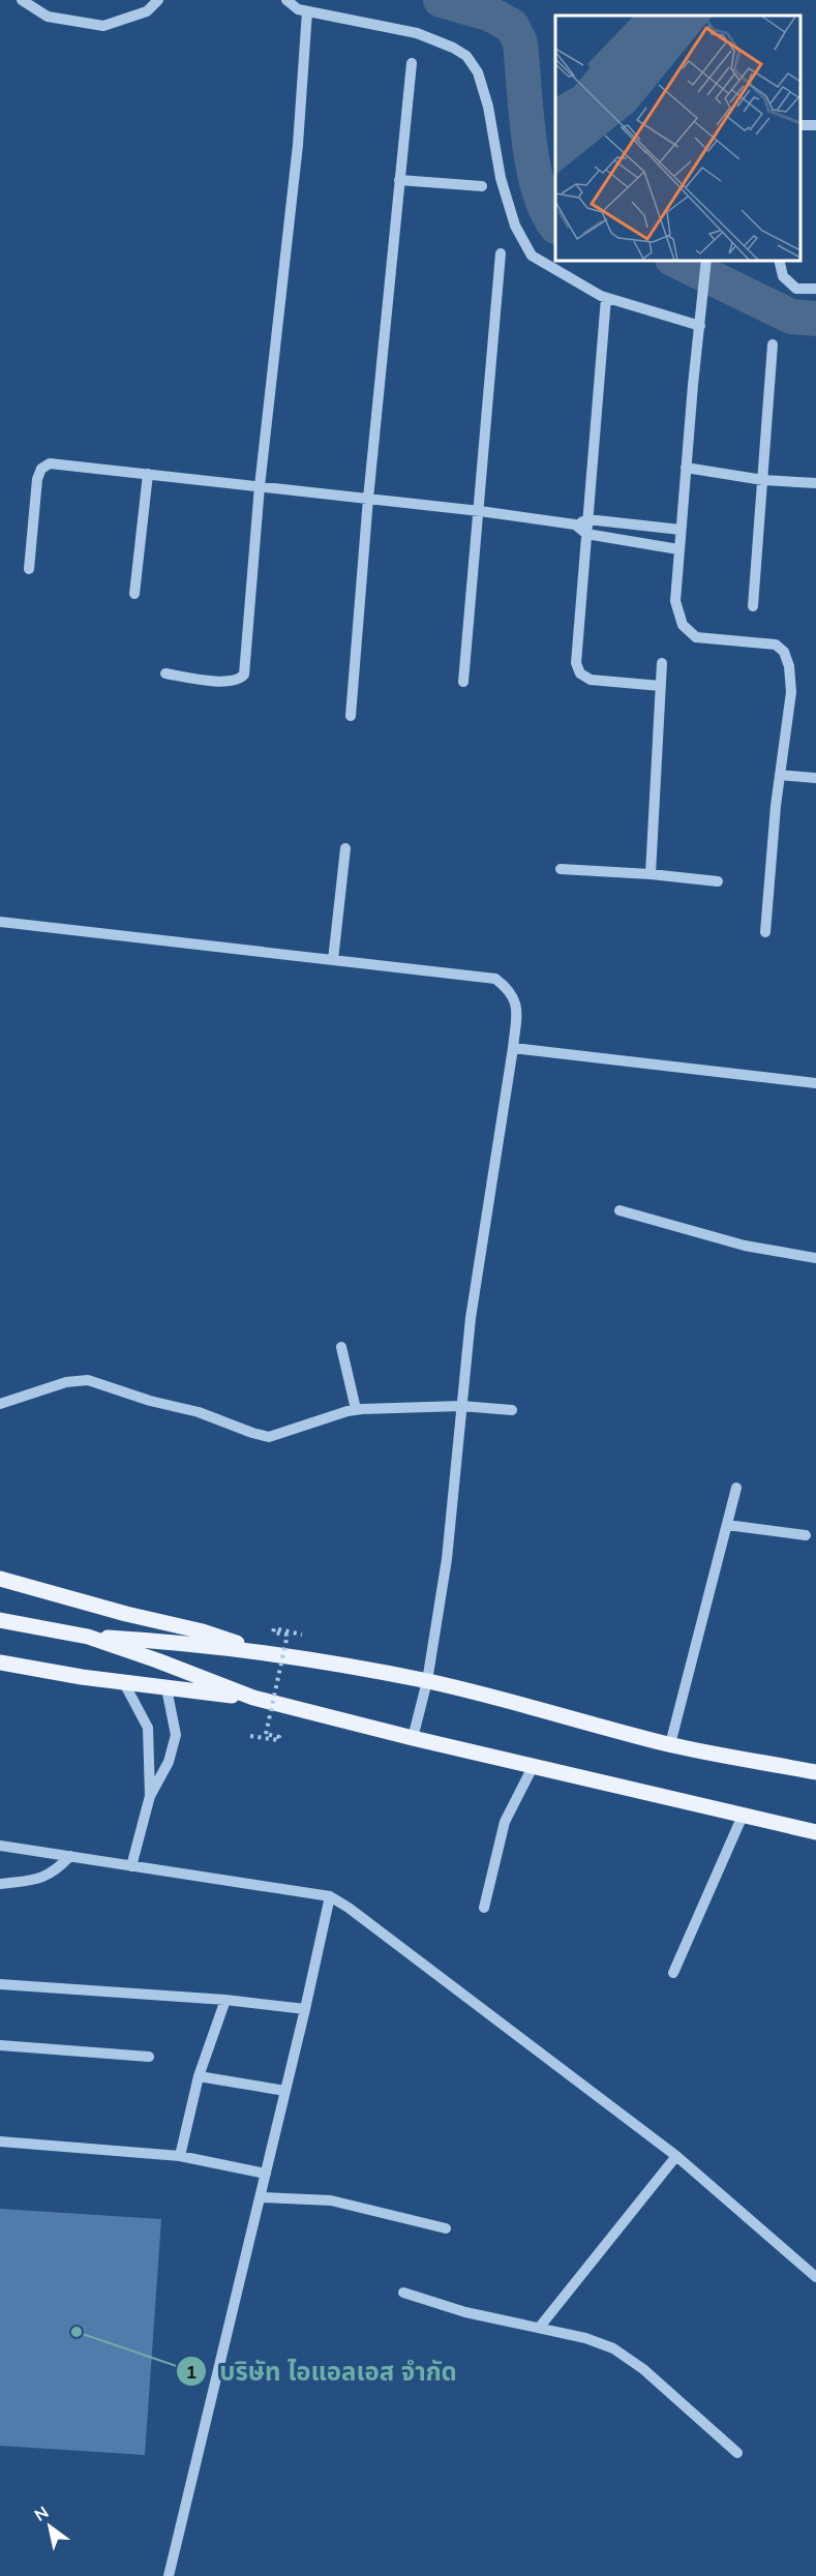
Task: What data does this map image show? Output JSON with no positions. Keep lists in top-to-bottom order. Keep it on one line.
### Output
{"places":["บริษัท ไอแอลเอส จำกัด"],"north":"top left"}
